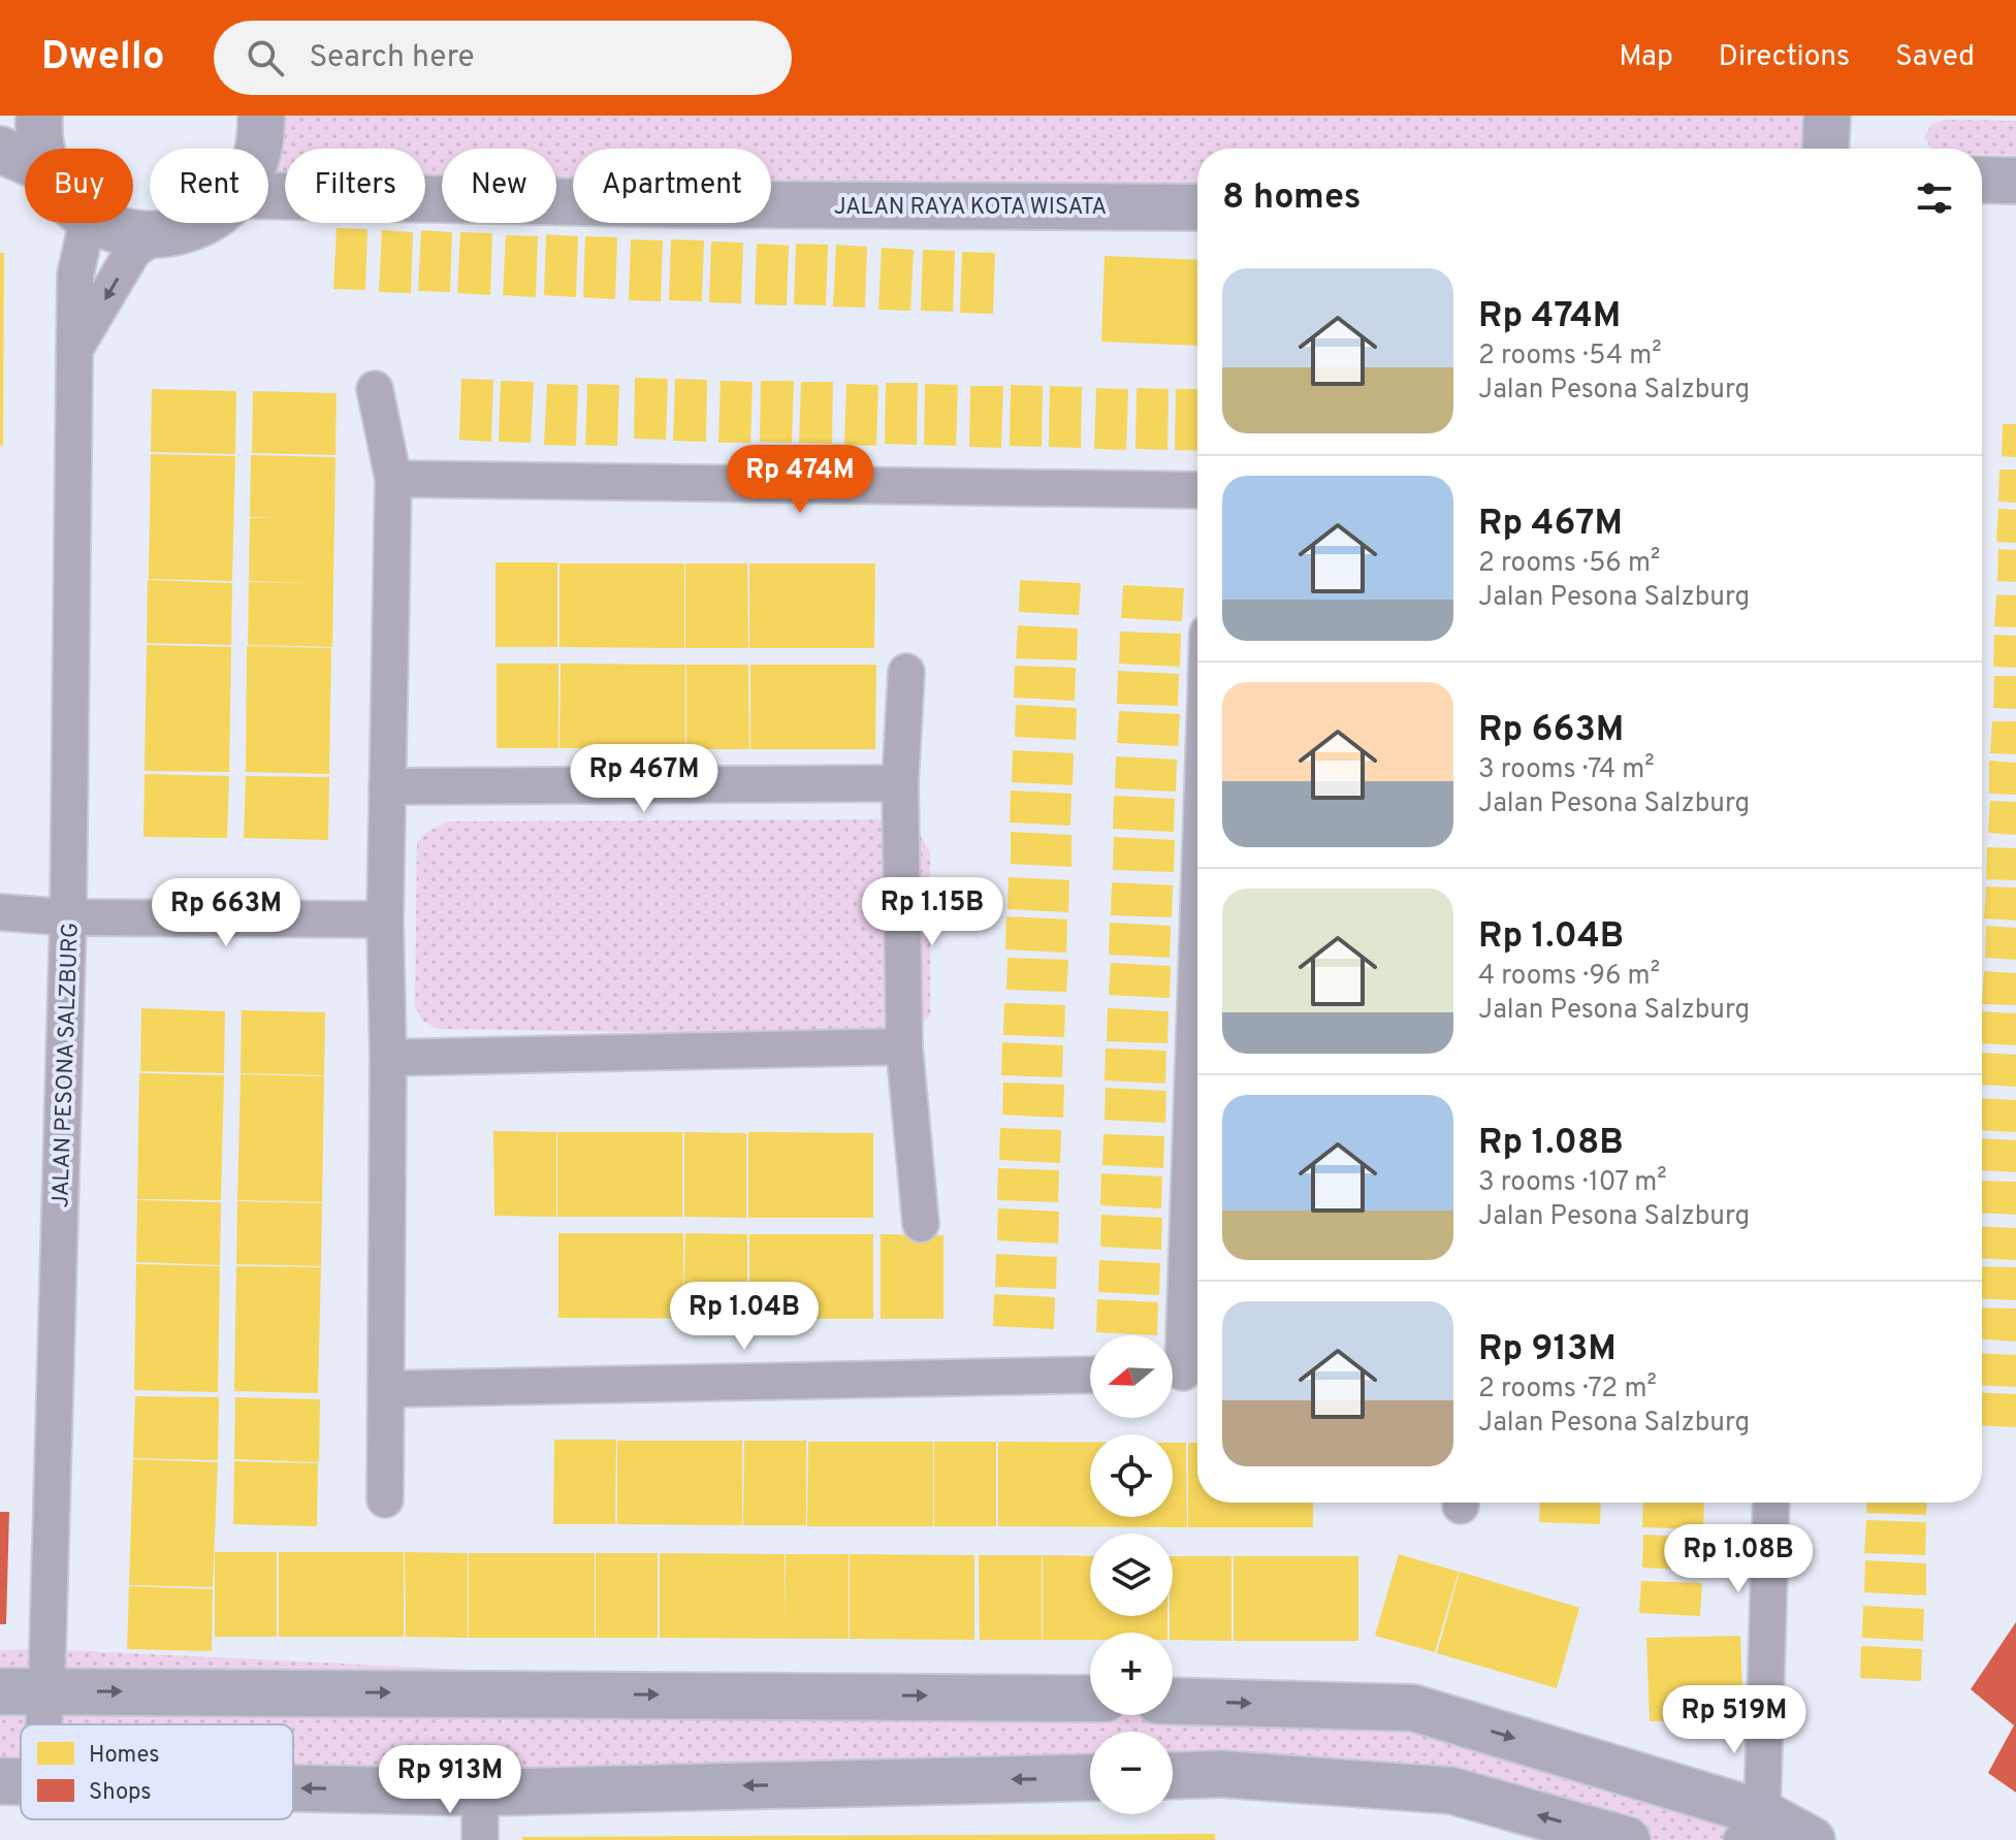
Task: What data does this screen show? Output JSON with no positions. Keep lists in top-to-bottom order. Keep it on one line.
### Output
{"streets":{"street":["JALAN RAYA KOTA WISATA","JALAN PESONA SALZBURG"]},"legend":["Homes","Shops"],"north":"left","page":{"header":"Dwello","search":"Search here","nav":["Map","Directions","Saved"],"chip":["Buy","Rent","Filters","New","Apartment"],"heading":"8 homes","list":[{"name":"Rp 474M","note":"2 rooms · 54 m² · Jalan Pesona Salzburg"},{"name":"Rp 467M","note":"2 rooms · 56 m² · Jalan Pesona Salzburg"},{"name":"Rp 663M","note":"3 rooms · 74 m² · Jalan Pesona Salzburg"},{"name":"Rp 1.04B","note":"4 rooms · 96 m² · Jalan Pesona Salzburg"},{"name":"Rp 1.08B","note":"3 rooms · 107 m² · Jalan Pesona Salzburg"},{"name":"Rp 913M","note":"2 rooms · 72 m² · Jalan Pesona Salzburg"}],"price":["Rp 474M","Rp 467M","Rp 1.15B","Rp 663M","Rp 1.04B","Rp 1.08B","Rp 519M","Rp 913M"],"map_buttons":["+","−"]}}
